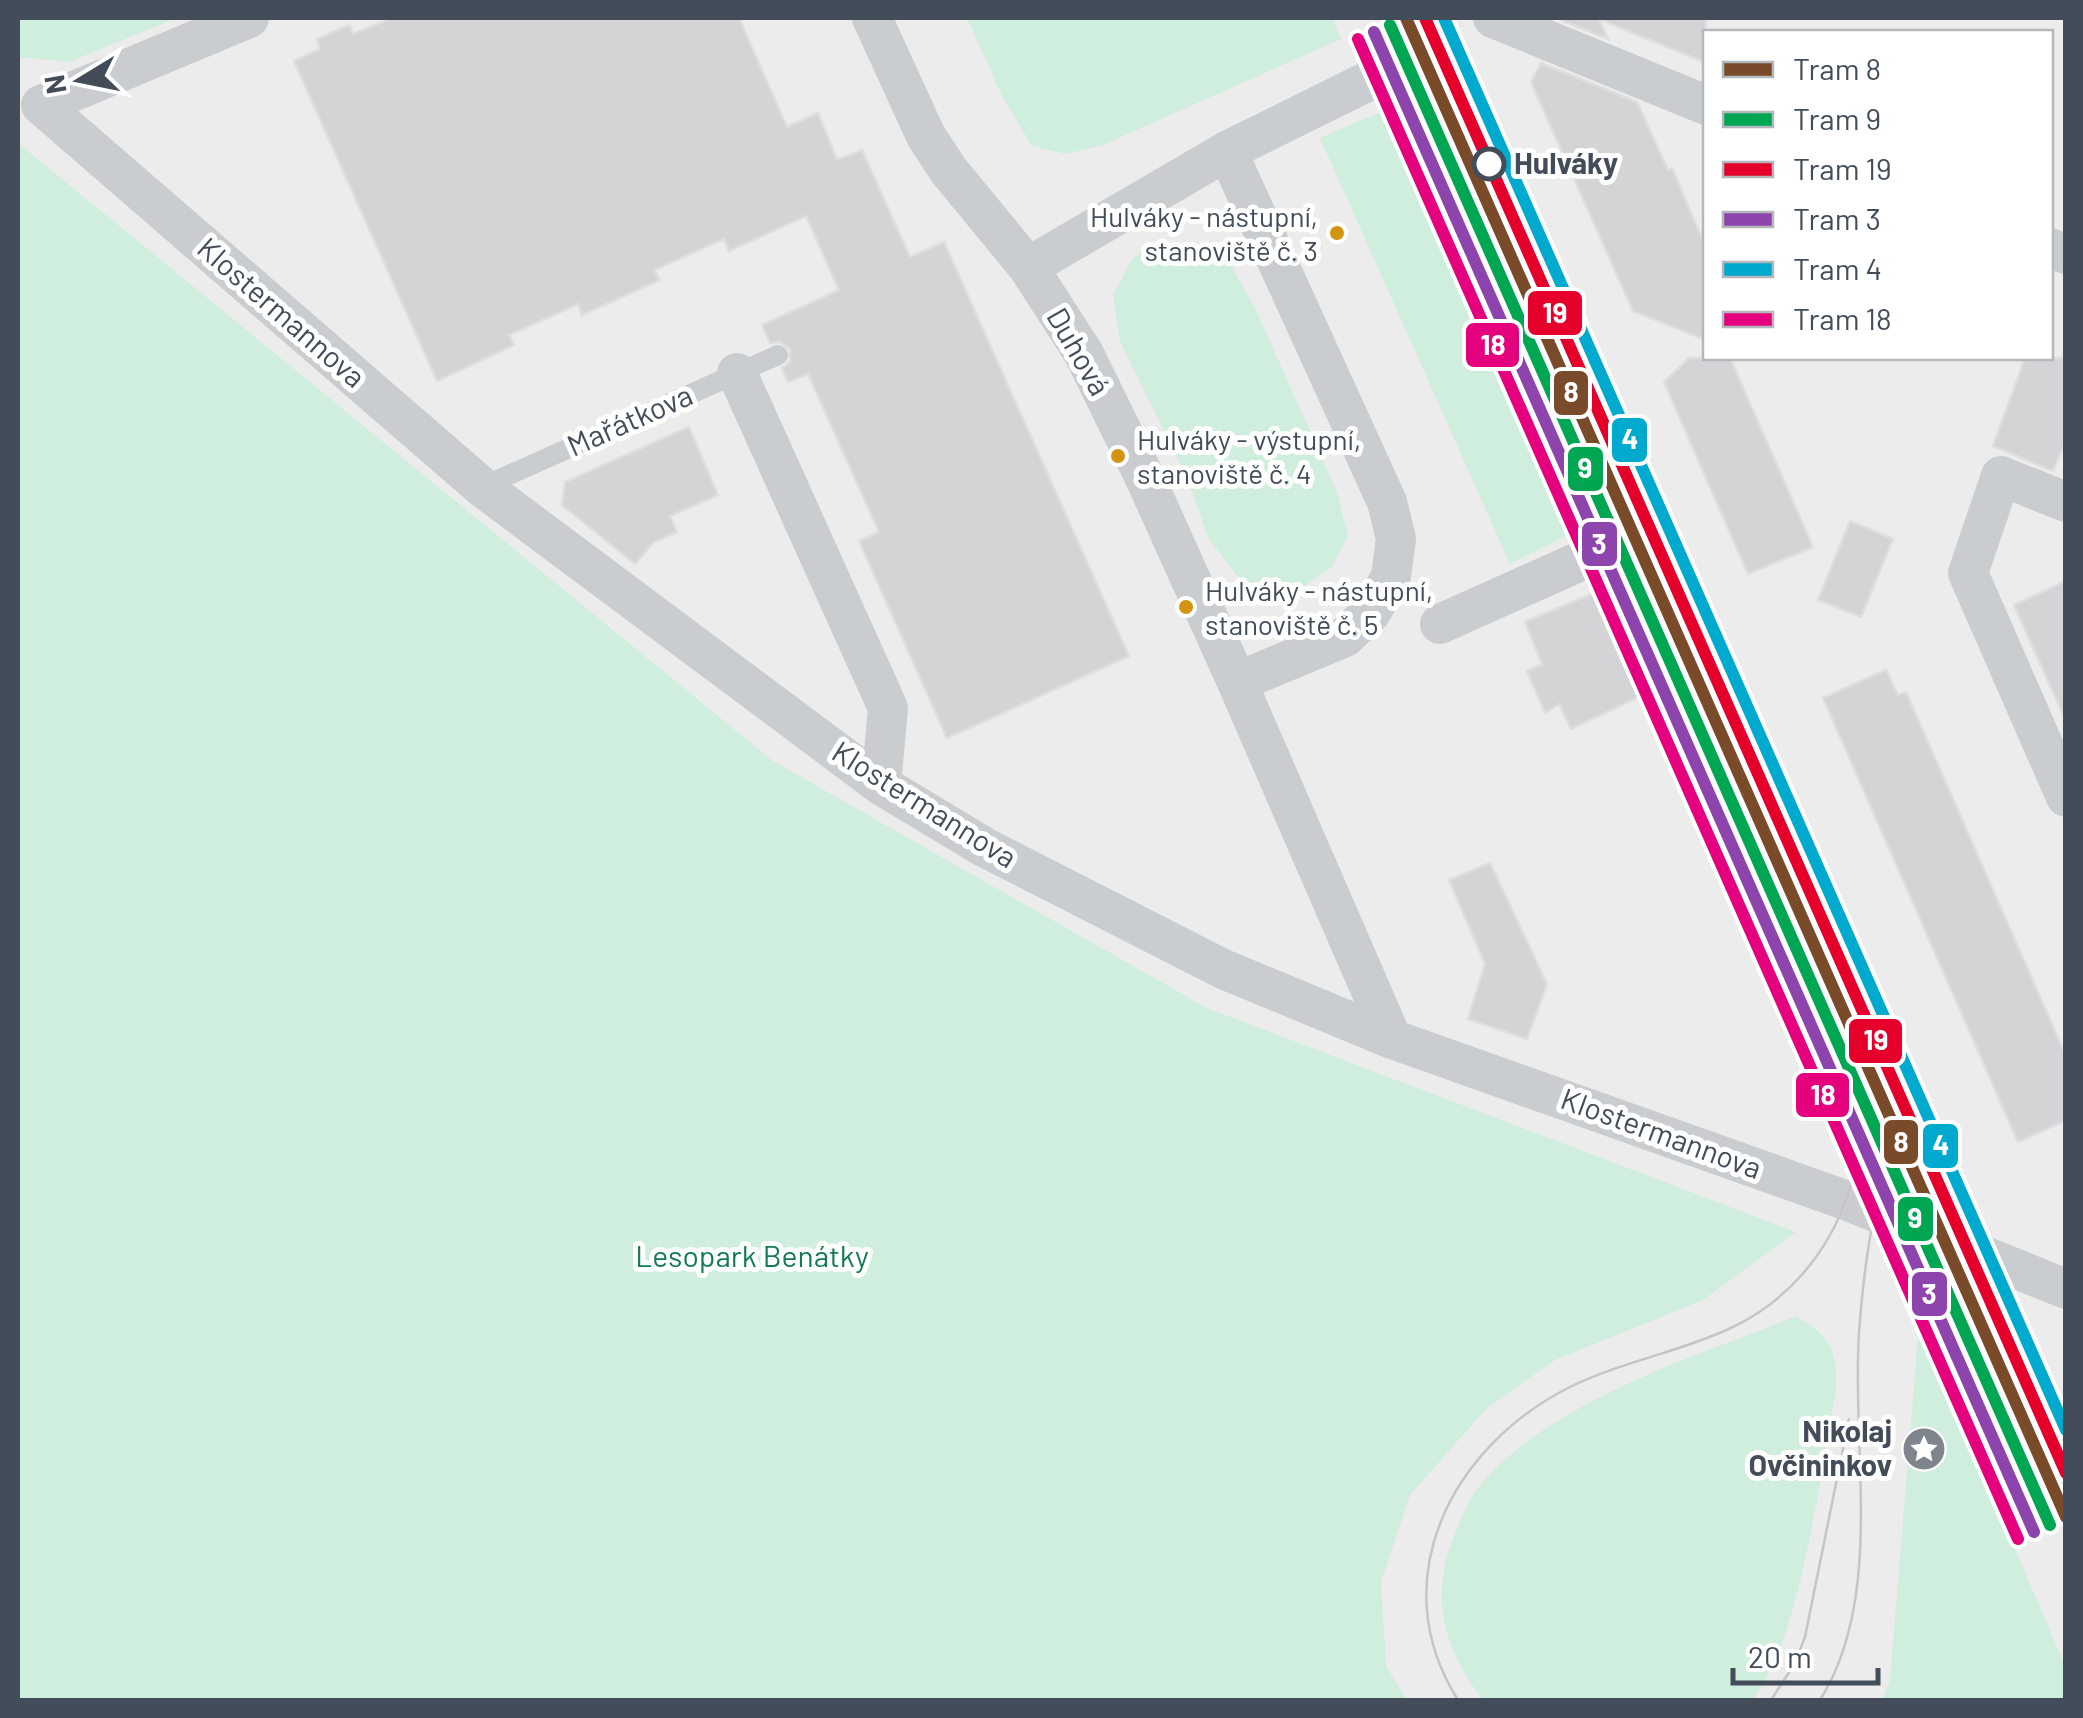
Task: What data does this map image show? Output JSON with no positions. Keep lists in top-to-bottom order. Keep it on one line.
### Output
{"streets":{"street":["Klostermannova","Duhová"],"lane":["Mařátkova"]},"crossings":[["Klostermannova","Duhová"],["Klostermannova","Mařátkova"]],"parks":["Lesopark Benátky"],"places":{"other":["Hulváky","Hulváky - nástupní, stanoviště č. 3","Hulváky - výstupní, stanoviště č. 4","Hulváky - nástupní, stanoviště č. 5"],"place":["Nikolaj Ovčininkov"]},"lines":["tram line 8","tram line 19","tram line 4","tram line 9","tram line 3","tram line 18"],"legend":["Tram 8","Tram 9","Tram 19","Tram 3","Tram 4","Tram 18"],"scale_bar":"20 m","north":"left"}
